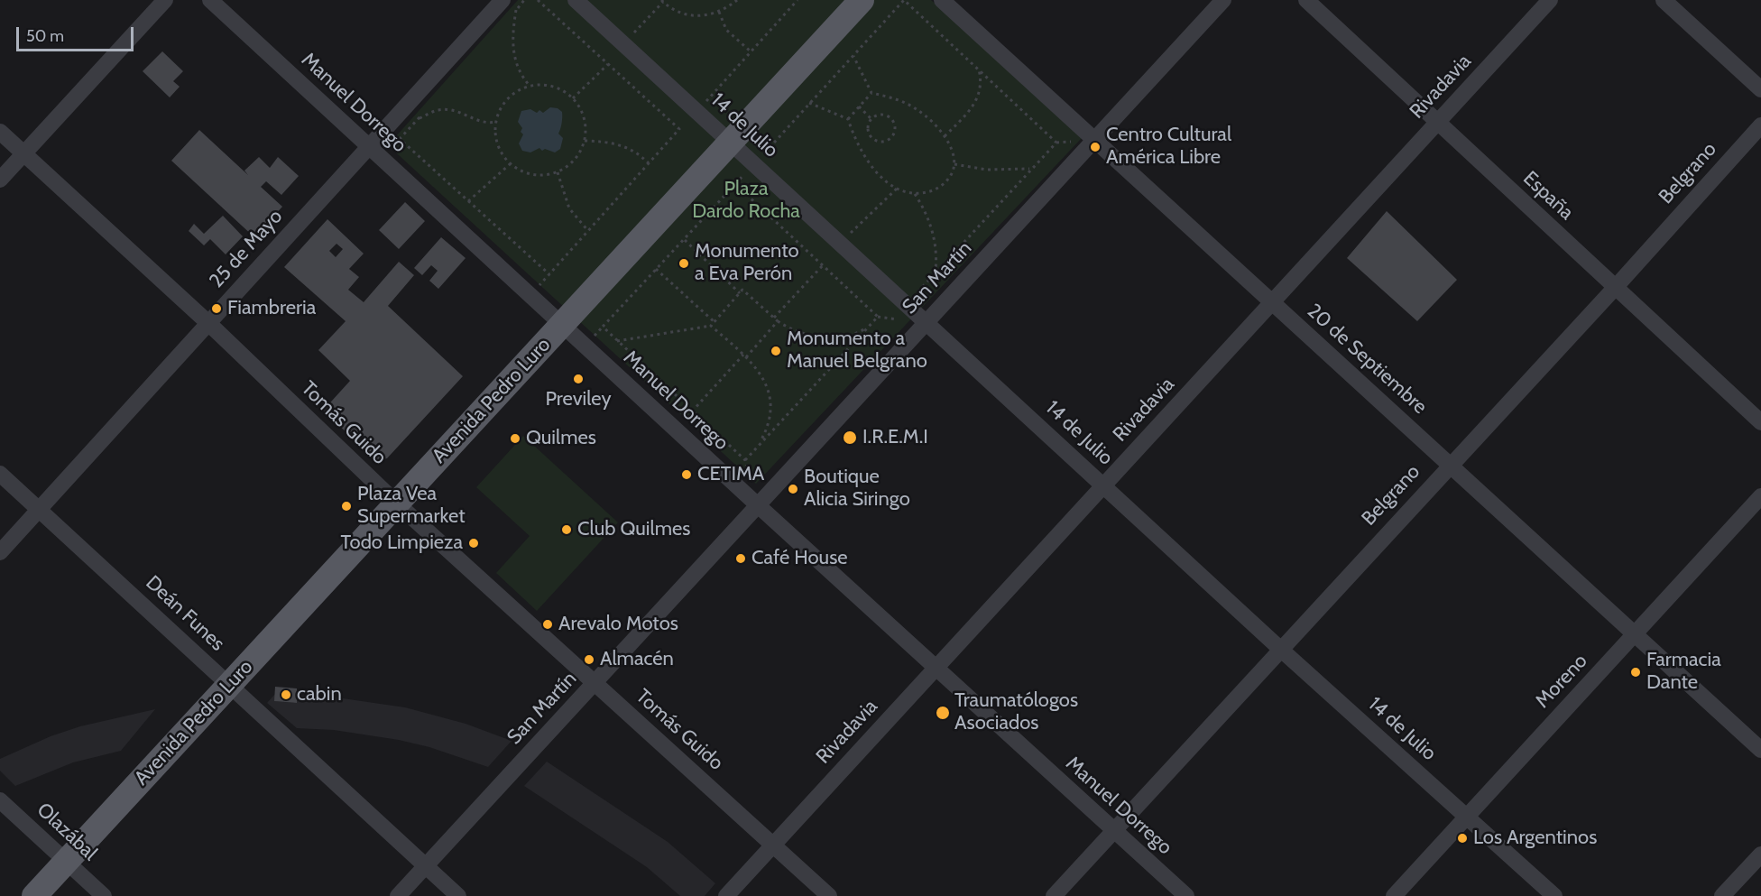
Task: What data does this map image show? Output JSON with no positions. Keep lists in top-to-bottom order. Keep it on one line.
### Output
{"streets":{"main road":["Avenida Pedro Luro"],"street":["Rivadavia","Manuel Dorrego","14 de Julio","Belgrano","España","25 de Mayo","San Martín","20 de Septiembre","Tomás Guido","Deán Funes","Moreno","Olazábal"]},"crossings":[["Rivadavia","Manuel Dorrego"],["Rivadavia","14 de Julio"],["Rivadavia","España"],["Rivadavia","20 de Septiembre"],["Rivadavia","Tomás Guido"],["Manuel Dorrego","Belgrano"],["Manuel Dorrego","25 de Mayo"],["Manuel Dorrego","San Martín"],["Manuel Dorrego","Avenida Pedro Luro"],["14 de Julio","Belgrano"],["14 de Julio","San Martín"],["14 de Julio","Avenida Pedro Luro"],["14 de Julio","Moreno"],["Belgrano","España"],["Belgrano","20 de Septiembre"],["25 de Mayo","Tomás Guido"],["25 de Mayo","Deán Funes"],["San Martín","20 de Septiembre"],["San Martín","Tomás Guido"],["San Martín","Deán Funes"],["20 de Septiembre","Moreno"],["Avenida Pedro Luro","Tomás Guido"],["Avenida Pedro Luro","Deán Funes"],["Avenida Pedro Luro","Olazábal"]],"parks":["Plaza Dardo Rocha"],"places":["Centro Cultural América Libre","Monumento a Eva Perón","Fiambreria","Monumento a Manuel Belgrano","Previley","I.R.E.M.I","Quilmes","CETIMA","Boutique Alicia Siringo","Plaza Vea Supermarket","Club Quilmes","Todo Limpieza","Café House","Arevalo Motos","Almacén","Farmacia Dante","cabin","Traumatólogos Asociados","Los Argentinos"],"scale_bar":"50 m"}
